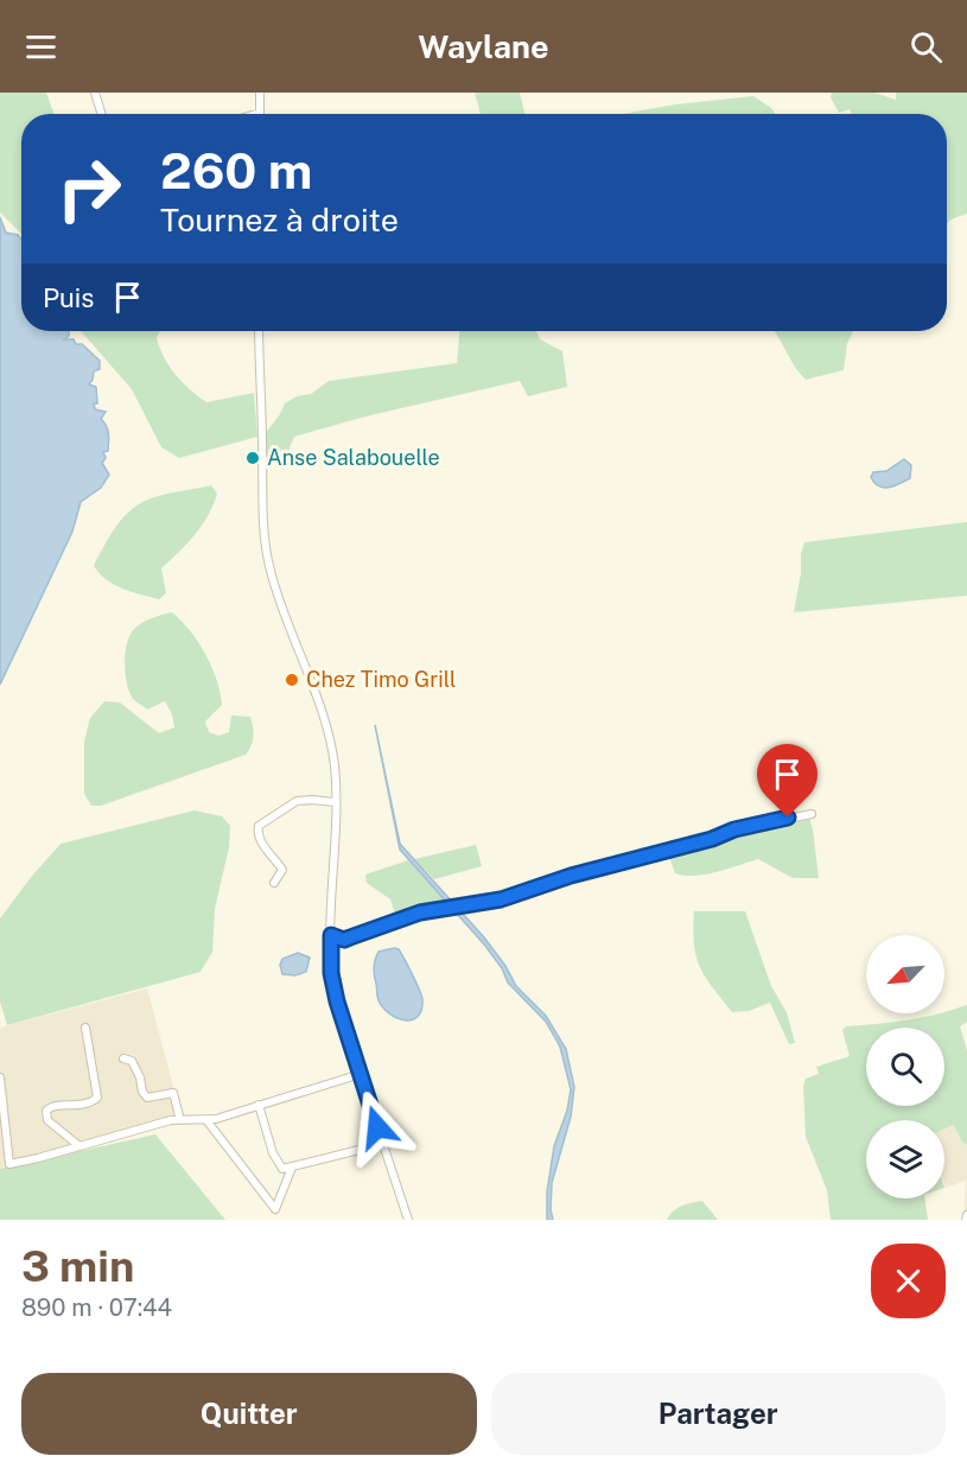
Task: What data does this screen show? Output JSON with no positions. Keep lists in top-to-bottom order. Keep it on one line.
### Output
{"places":["Anse Salabouelle","Chez Timo Grill"],"north":"bottom left","page":{"header":"Waylane","turn":["260 m","Tournez à droite"],"then":"Puis","heading":["3 min","890 m · 07:44"],"buttons":["Quitter","Partager"]}}
